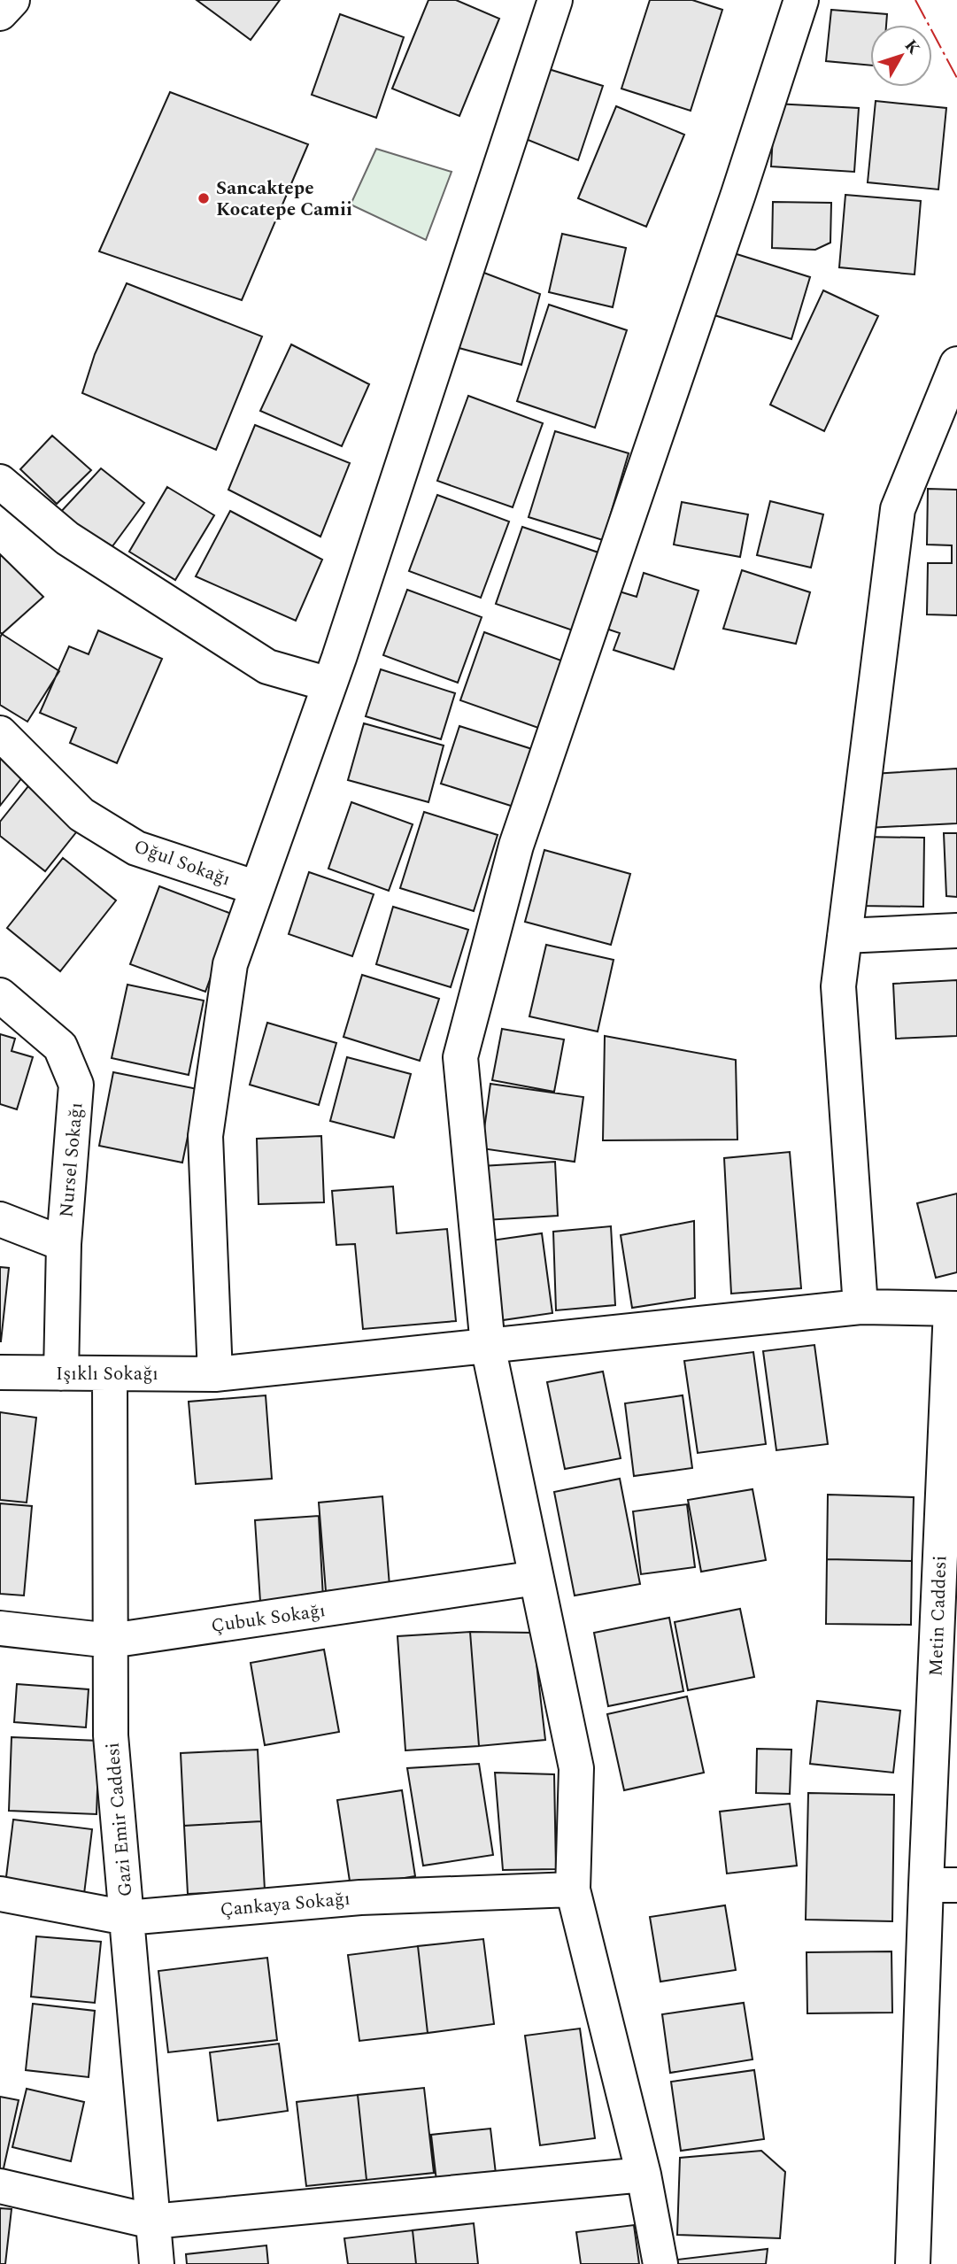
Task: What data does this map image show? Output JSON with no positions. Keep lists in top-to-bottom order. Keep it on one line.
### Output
{"streets":{"street":["Oğul Sokağı","Nursel Sokağı","Işıklı Sokağı","Metin Caddesi","Çubuk Sokağı","Gazi Emir Caddesi","Çankaya Sokağı"]},"crossings":[["Nursel Sokağı","Işıklı Sokağı"],["Işıklı Sokağı","Metin Caddesi"],["Işıklı Sokağı","Gazi Emir Caddesi"],["Çubuk Sokağı","Gazi Emir Caddesi"],["Gazi Emir Caddesi","Çankaya Sokağı"]],"places":["Sancaktepe Kocatepe Camii"],"north":"top right"}
